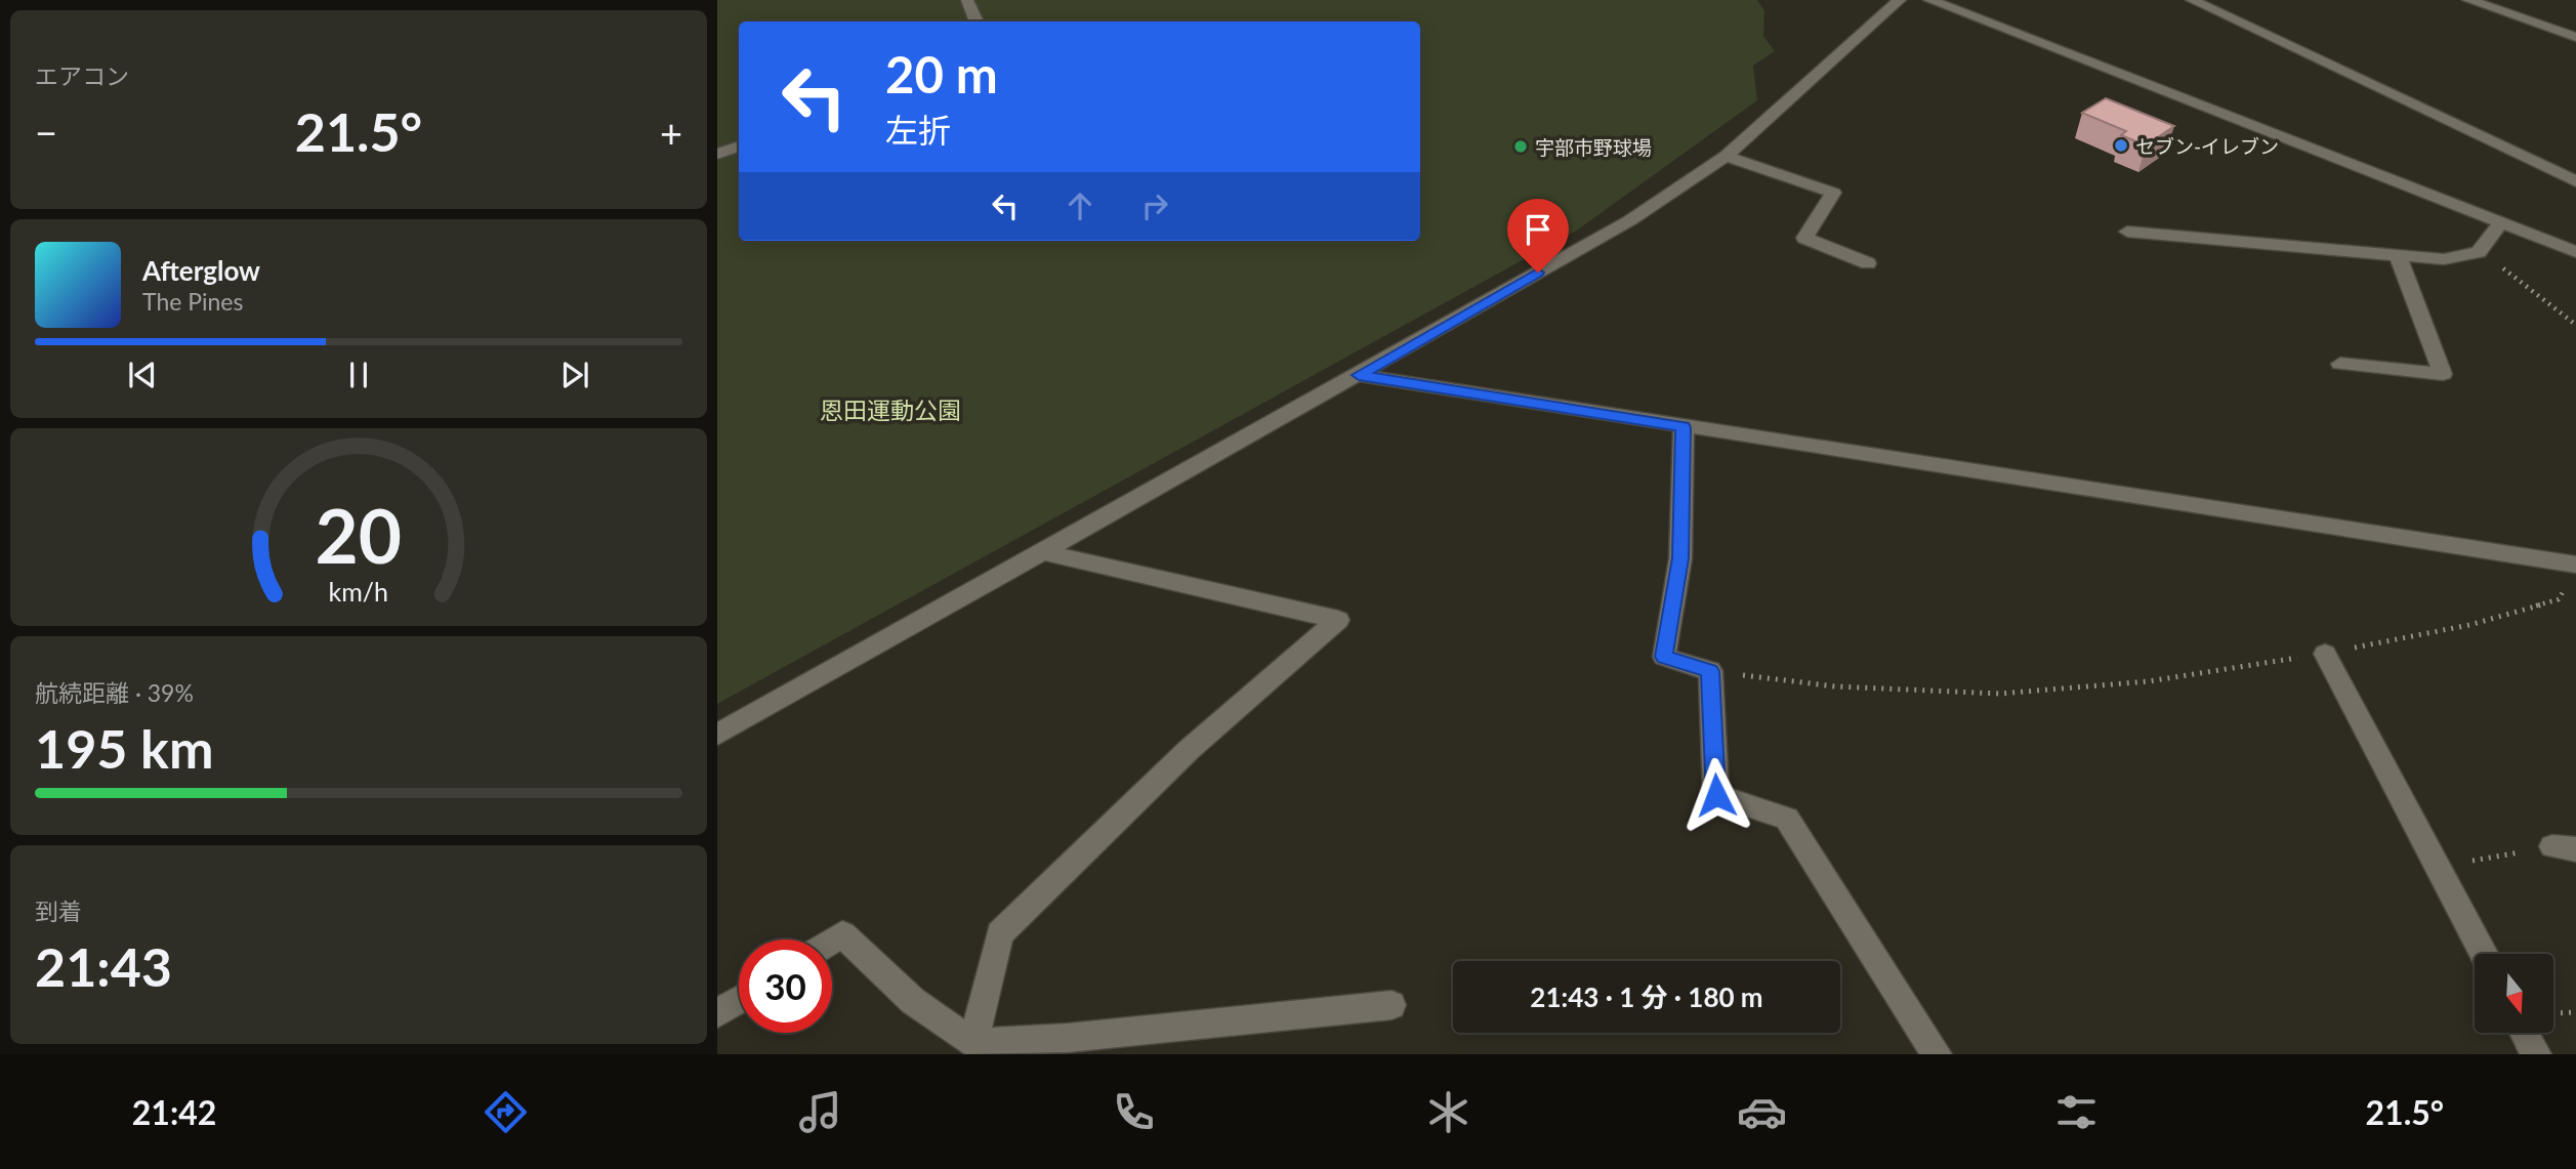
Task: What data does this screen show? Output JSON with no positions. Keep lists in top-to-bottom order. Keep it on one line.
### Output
{"parks":["恩田運動公園"],"places":["セブン-イレブン","宇部市野球場"],"north":"bottom","page":{"tile":["エアコン",["航続距離 · 39%","195 km"],["到着","21:43"]],"turn":["20 m","左折"],"heat":["−","21.5°","+"],"song":["Afterglow","The Pines"],"limit":"30","trip":"21:43 · 1 分 · 180 m","tabs":["21:42","21.5°"],"gauge":["20","km/h"]}}
